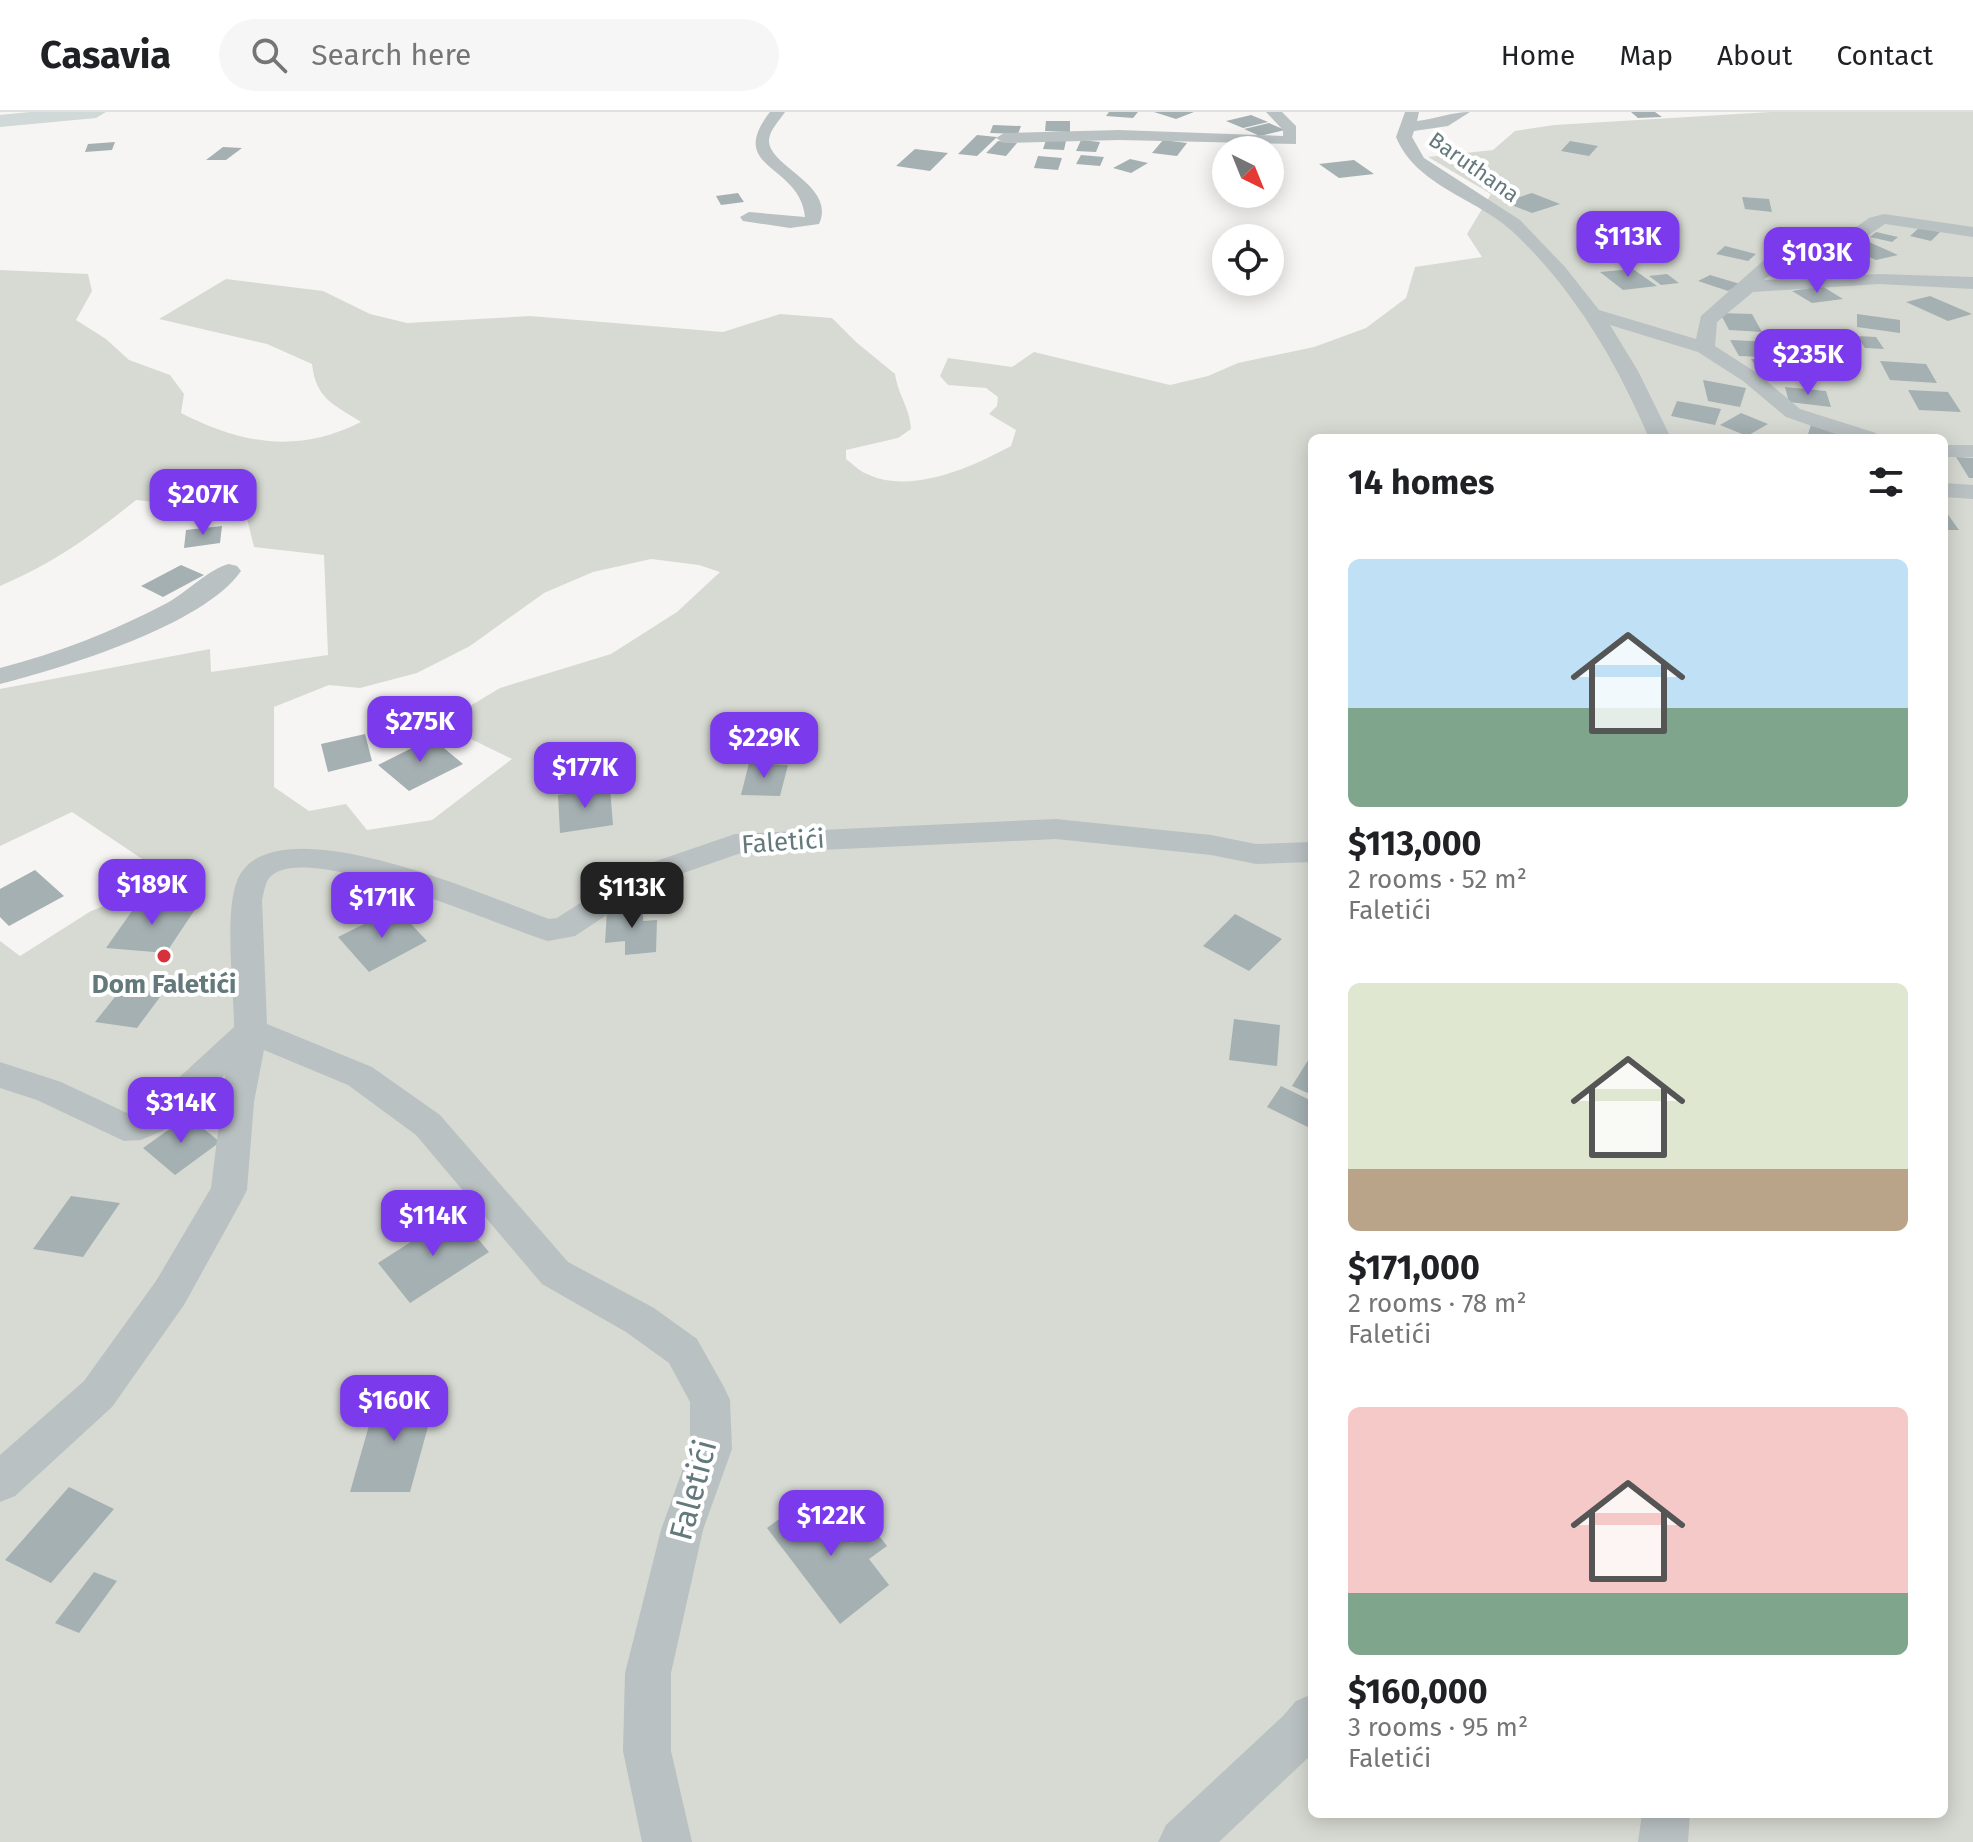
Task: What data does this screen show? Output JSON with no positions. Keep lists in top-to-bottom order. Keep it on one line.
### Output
{"streets":{"street":["Baruthana","Faletići"]},"places":["Dom Faletići"],"north":"bottom right","page":{"header":"Casavia","search":"Search here","nav":["Home","Map","About","Contact"],"price":["$113K","$103K","$235K","$207K","$275K","$229K","$177K","$189K","$113K","$171K","$314K","$114K","$160K","$122K"],"heading":"14 homes","list":[{"name":"$113,000","note":"2 rooms · 52 m² · Faletići"},{"name":"$171,000","note":"2 rooms · 78 m² · Faletići"},{"name":"$160,000","note":"3 rooms · 95 m² · Faletići"}]}}
